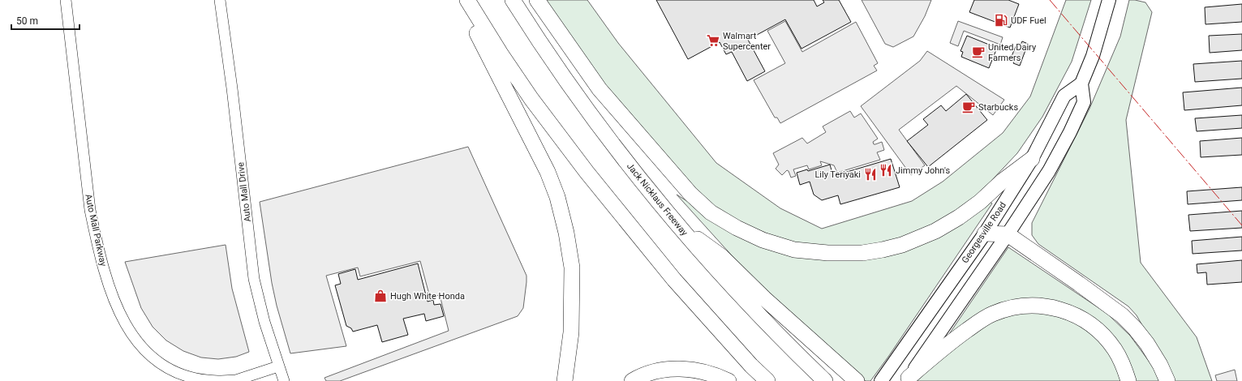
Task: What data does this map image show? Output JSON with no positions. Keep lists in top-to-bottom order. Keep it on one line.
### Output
{"streets":{"highway":["Jack Nicklaus Freeway"],"main road":["Georgesville Road"],"street":["Auto Mall Drive","Auto Mall Parkway"]},"places":{"fuel station":["UDF Fuel"],"supermarket":["Walmart Supercenter"],"cafe":["United Dairy Farmers","Starbucks"],"restaurant":["Jimmy John's","Lily Teriyaki"],"shop":["Hugh White Honda"]},"scale_bar":"50 m"}
